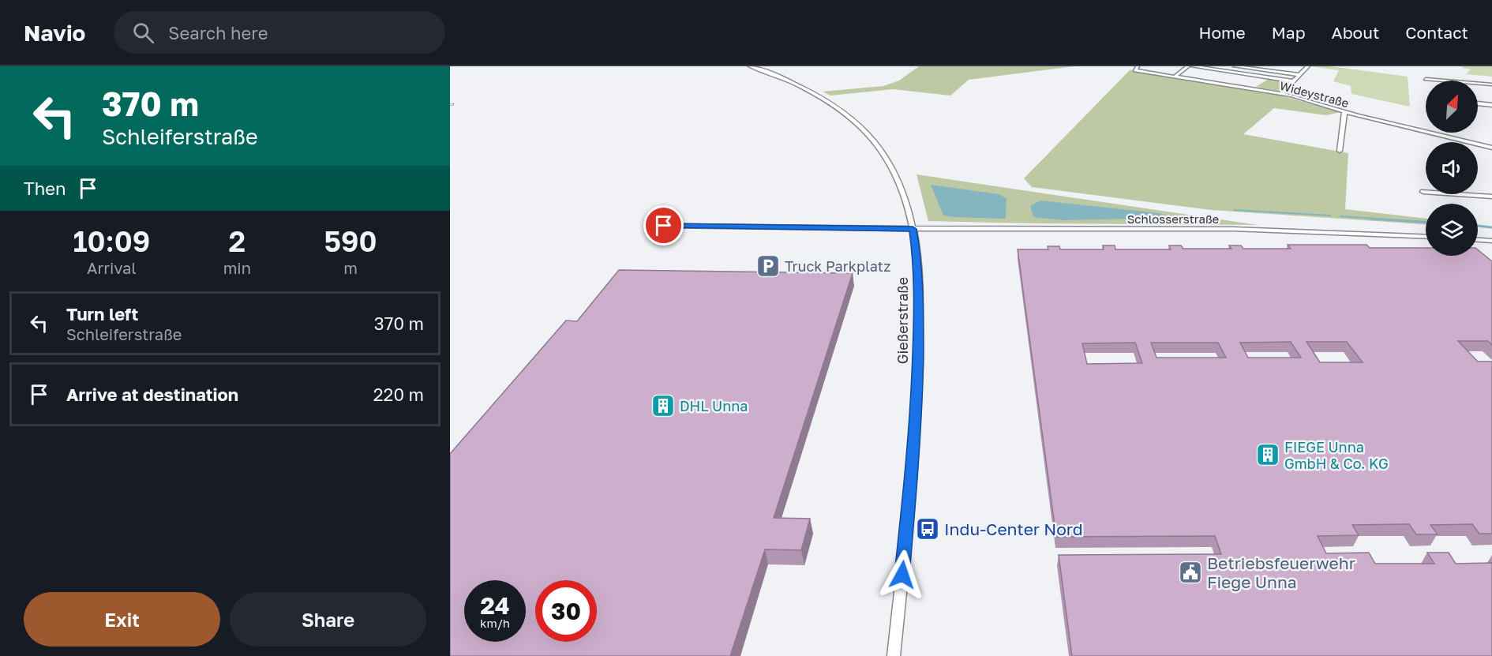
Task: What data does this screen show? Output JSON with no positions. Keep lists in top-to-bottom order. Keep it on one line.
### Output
{"streets":{"street":["Wideystraße","Schlosserstraße","Gießerstraße"]},"crossings":[["Schlosserstraße","Gießerstraße"]],"places":{"parking":["Truck Parkplatz"],"building":["DHL Unna","FIEGE Unna GmbH & Co. KG"],"bus stop":["Indu-Center Nord"],"public building":["Betriebsfeuerwehr Fiege Unna"]},"north":"top right","page":{"header":"Navio","search":"Search here","nav":["Home","Map","About","Contact"],"turn":["370 m","Schleiferstraße"],"then":"Then","eta":["10:09","Arrival","2","min","590","m"],"list":[{"name":"Turn left","note":"Schleiferstraße","value":"370 m"},{"name":"Arrive at destination","value":"220 m"}],"speed":"24 km/h","limit":"30","buttons":["Exit","Share"]}}
